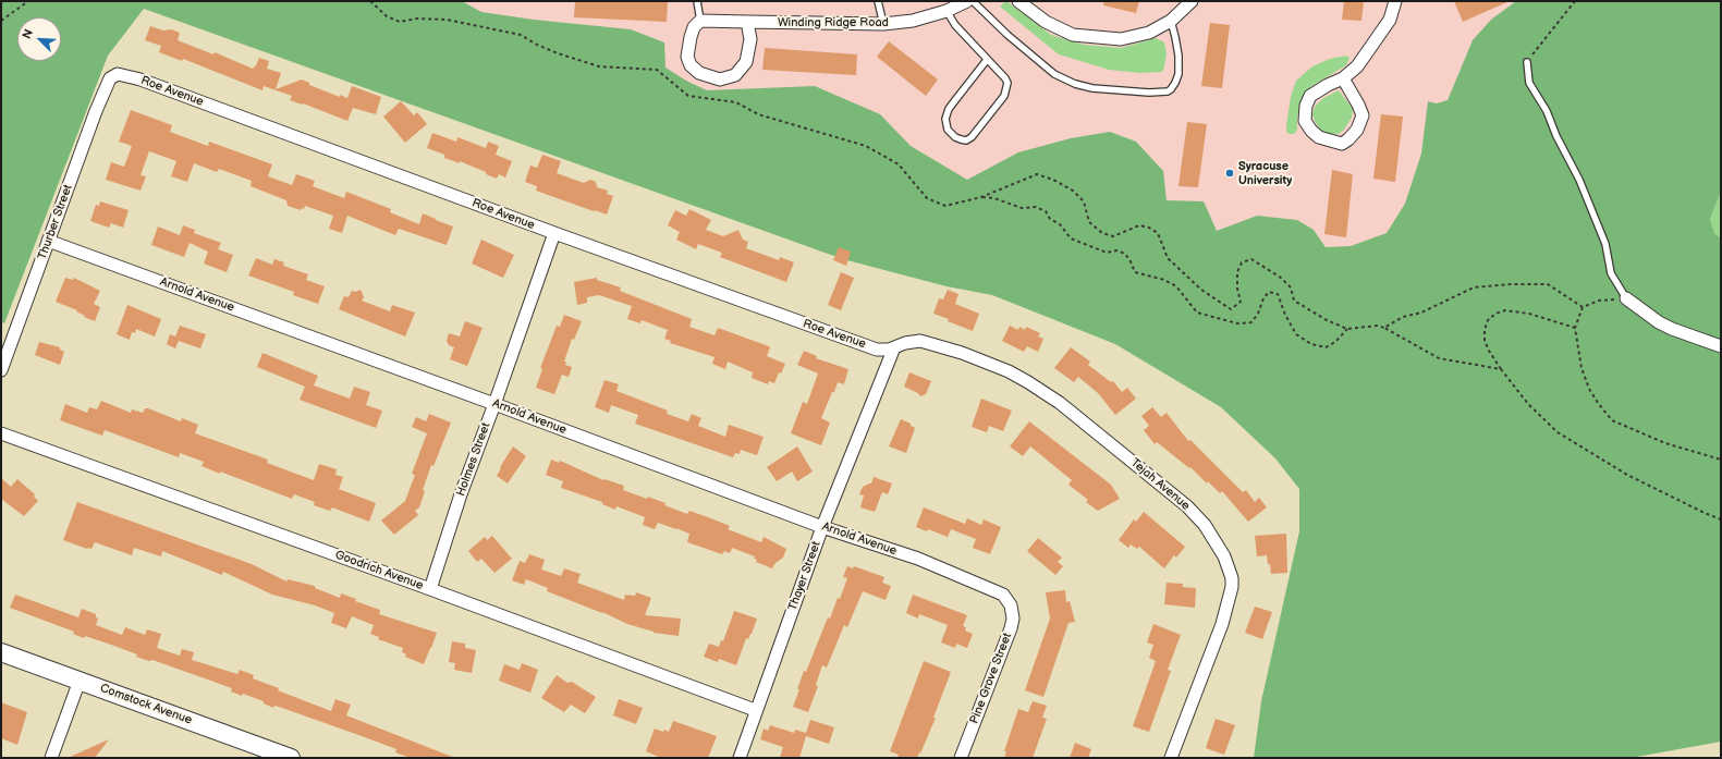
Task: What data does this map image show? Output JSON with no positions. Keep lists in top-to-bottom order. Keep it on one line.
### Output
{"streets":{"street":["Winding Ridge Road","Roe Avenue","Thurber Street","Arnold Avenue","Holmes Street","Tejah Avenue","Goodrich Avenue","Thayer Street","Pine Grove Street","Comstock Avenue"]},"crossings":[["Roe Avenue","Thurber Street"],["Roe Avenue","Holmes Street"],["Roe Avenue","Tejah Avenue"],["Roe Avenue","Thayer Street"],["Thurber Street","Arnold Avenue"],["Arnold Avenue","Holmes Street"],["Arnold Avenue","Thayer Street"],["Arnold Avenue","Pine Grove Street"],["Holmes Street","Goodrich Avenue"],["Tejah Avenue","Thayer Street"],["Goodrich Avenue","Thayer Street"]],"places":["Syracuse University"],"north":"top left"}
